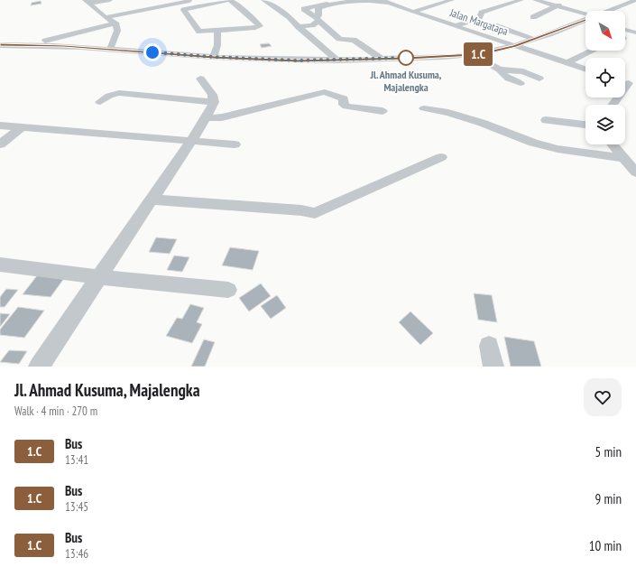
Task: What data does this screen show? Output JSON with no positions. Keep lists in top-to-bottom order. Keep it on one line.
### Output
{"streets":{"street":["Jalan Margatapa"]},"places":["Jl. Ahmad Kusuma, Majalengka"],"lines":["bus line 1.C"],"north":"bottom right","page":{"on_map":"1.C","heading":["Jl. Ahmad Kusuma, Majalengka","Walk · 4 min · 270 m"],"list":[{"mark":"1.C","name":"Bus","note":"13:41","value":"5 min"},{"mark":"1.C","name":"Bus","note":"13:45","value":"9 min"},{"mark":"1.C","name":"Bus","note":"13:46","value":"10 min"}]}}
